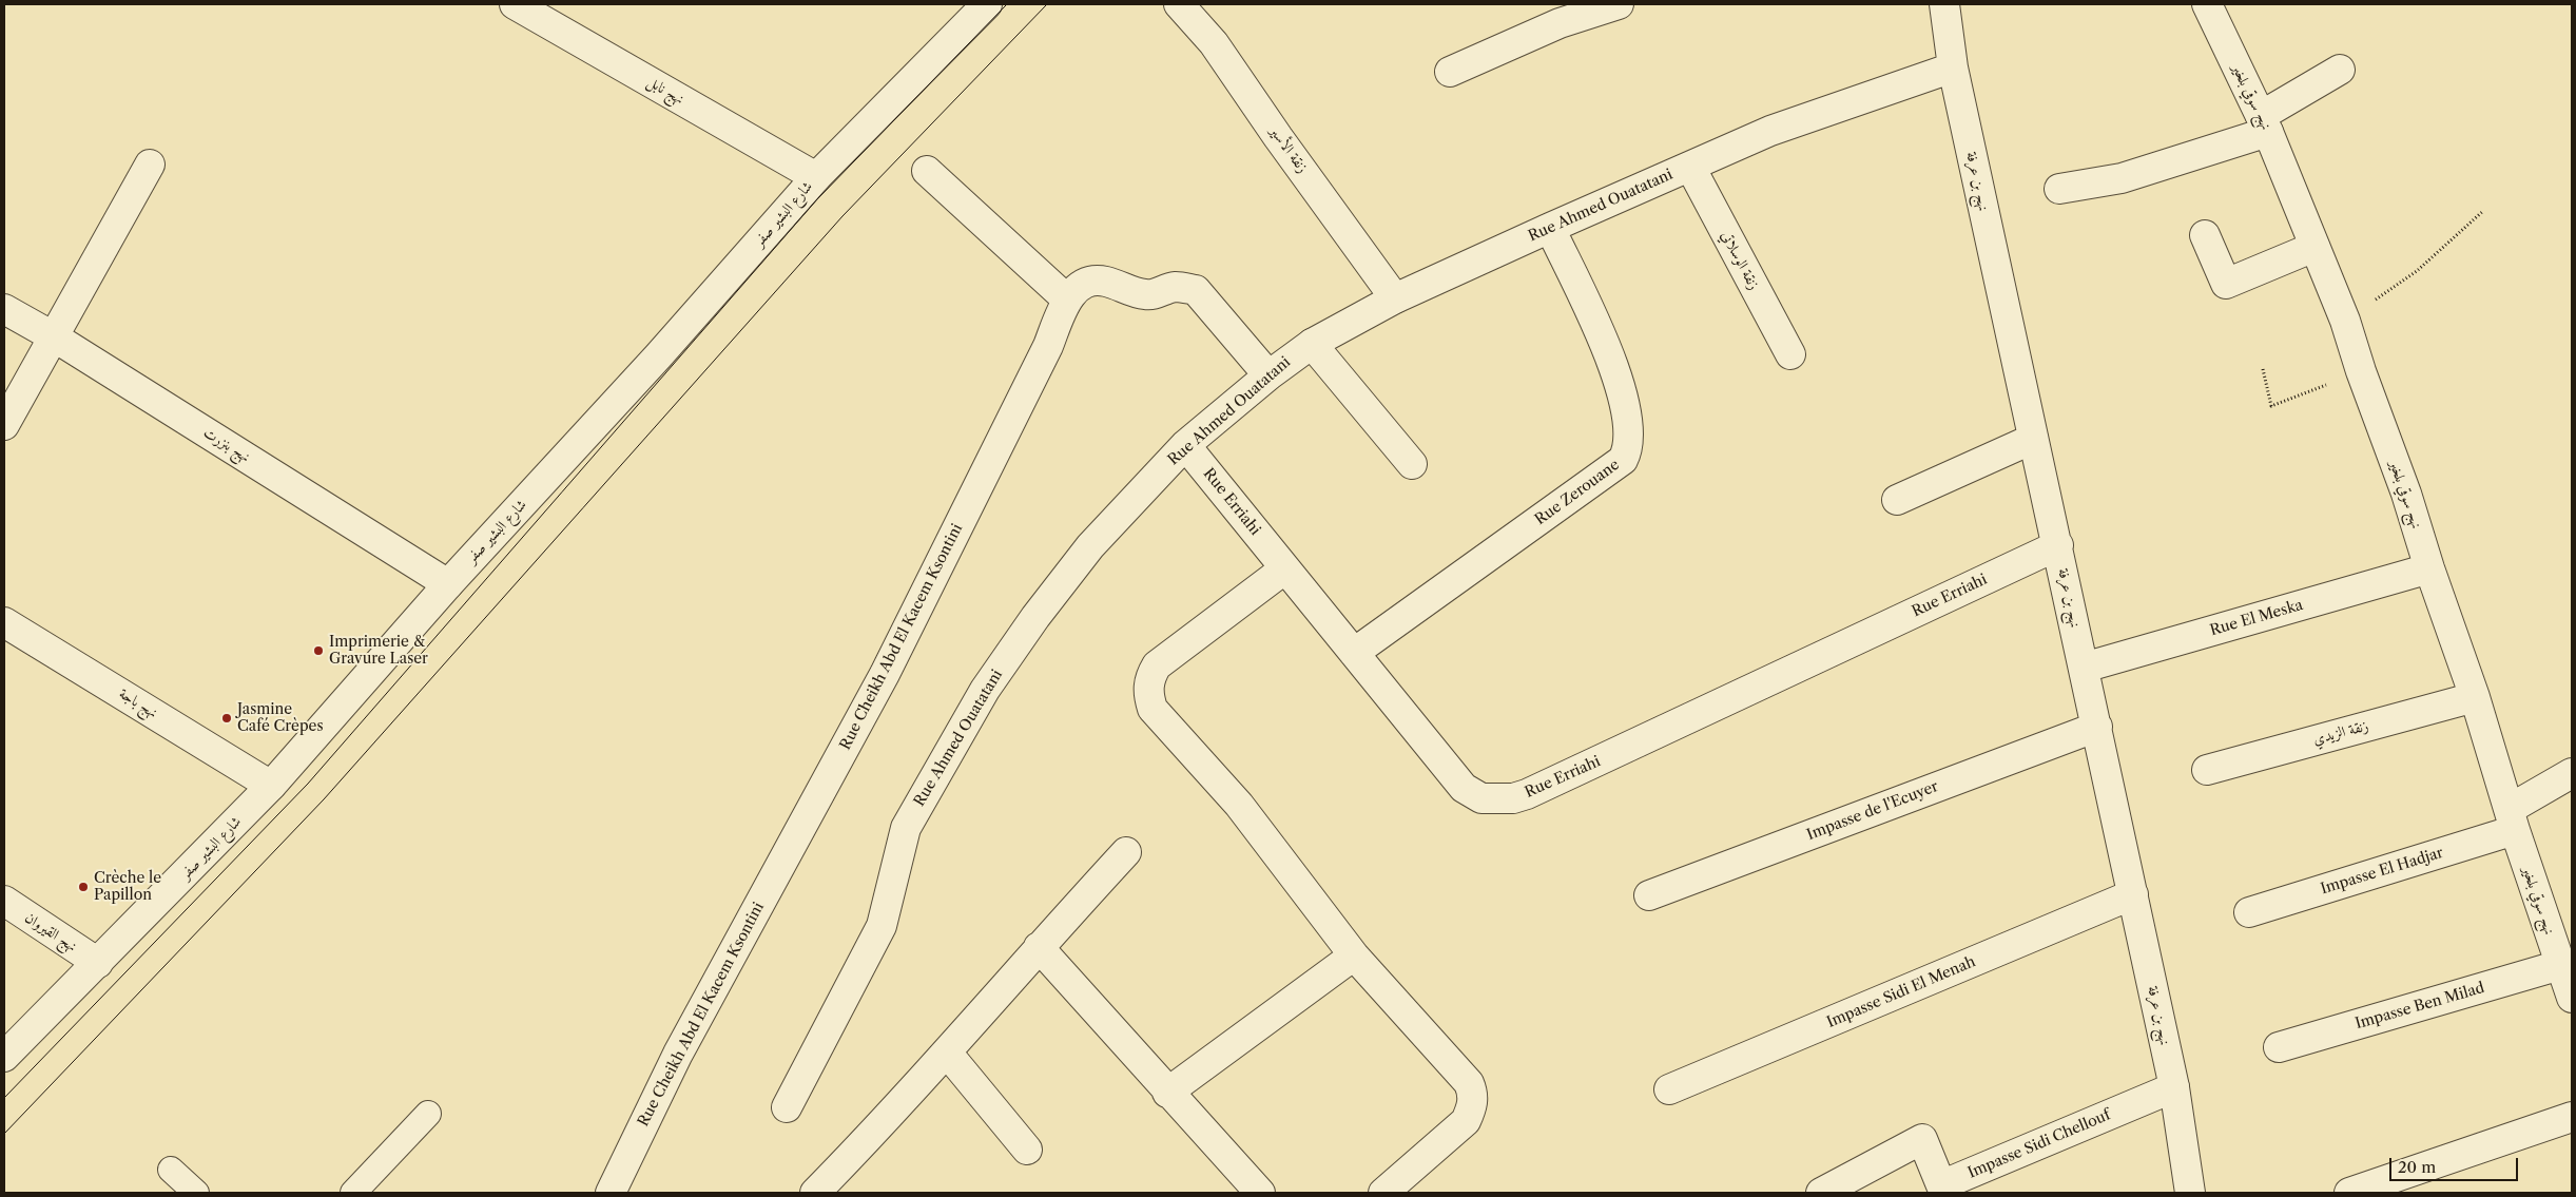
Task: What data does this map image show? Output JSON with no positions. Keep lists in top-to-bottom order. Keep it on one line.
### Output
{"streets":{"street":["نهج نابل","نهج سوقي بلخير","زنقة الأسير","نهج بن عرفة","Rue Ahmed Ouatatani","شارع البشير صفر","زنقة الوسلاتي","نهج بنزرت","Rue Zerouane","Rue Erriahi","Rue El Meska","Rue Cheikh Abd El Kacem Ksontini","نهج باجة","زنقة الزيدي","Impasse de l'Ecuyer","Impasse El Hadjar","نهج القيروان","Impasse Sidi El Menah","Impasse Ben Milad","Impasse Sidi Chellouf"]},"crossings":[["نهج نابل","شارع البشير صفر"],["نهج سوقي بلخير","Rue El Meska"],["نهج سوقي بلخير","زنقة الزيدي"],["نهج سوقي بلخير","Impasse El Hadjar"],["نهج سوقي بلخير","Impasse Ben Milad"],["زنقة الأسير","Rue Ahmed Ouatatani"],["نهج بن عرفة","Rue Ahmed Ouatatani"],["نهج بن عرفة","Rue Erriahi"],["نهج بن عرفة","Rue El Meska"],["نهج بن عرفة","Impasse de l'Ecuyer"],["نهج بن عرفة","Impasse Sidi El Menah"],["نهج بن عرفة","Impasse Sidi Chellouf"],["Rue Ahmed Ouatatani","زنقة الوسلاتي"],["Rue Ahmed Ouatatani","Rue Zerouane"],["Rue Ahmed Ouatatani","Rue Erriahi"],["Rue Ahmed Ouatatani","Rue Cheikh Abd El Kacem Ksontini"],["شارع البشير صفر","نهج بنزرت"],["شارع البشير صفر","نهج باجة"],["شارع البشير صفر","نهج القيروان"],["Rue Zerouane","Rue Erriahi"]],"places":["Imprimerie & Gravure Laser","Jasmine Café Crèpes","Crèche le Papillon"],"scale_bar":"20 m"}
